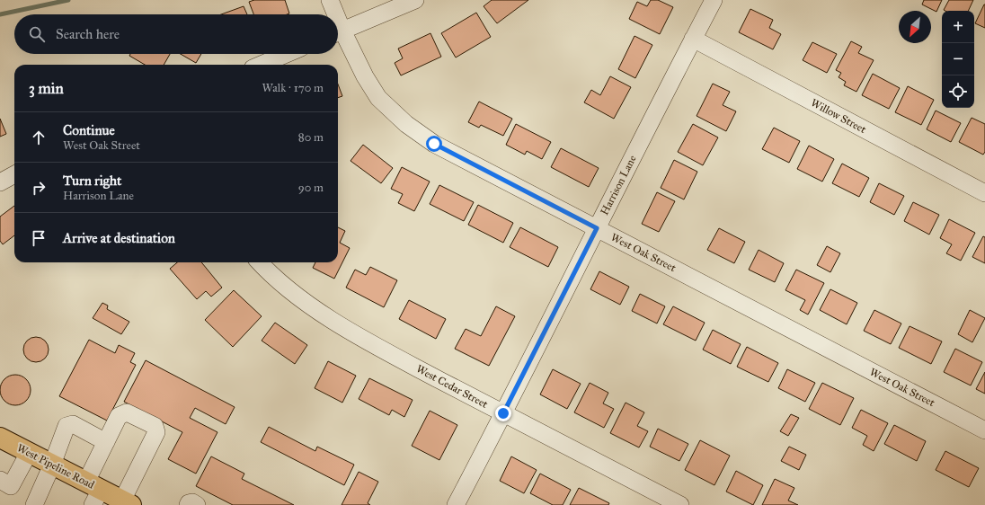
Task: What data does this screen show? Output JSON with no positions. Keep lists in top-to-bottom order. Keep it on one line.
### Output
{"streets":{"main road":["West Pipeline Road"],"street":["Willow Street","Harrison Lane","West Oak Street","West Cedar Street"]},"crossings":[["Willow Street","Harrison Lane"],["Harrison Lane","West Oak Street"],["Harrison Lane","West Cedar Street"]],"north":"bottom left","page":{"map_buttons":["+","−"],"search":"Search here","heading":["3 min","Walk · 170 m"],"list":[["Continue","West Oak Street","80 m"],["Turn right","Harrison Lane","90 m"],"Arrive at destination"]}}
